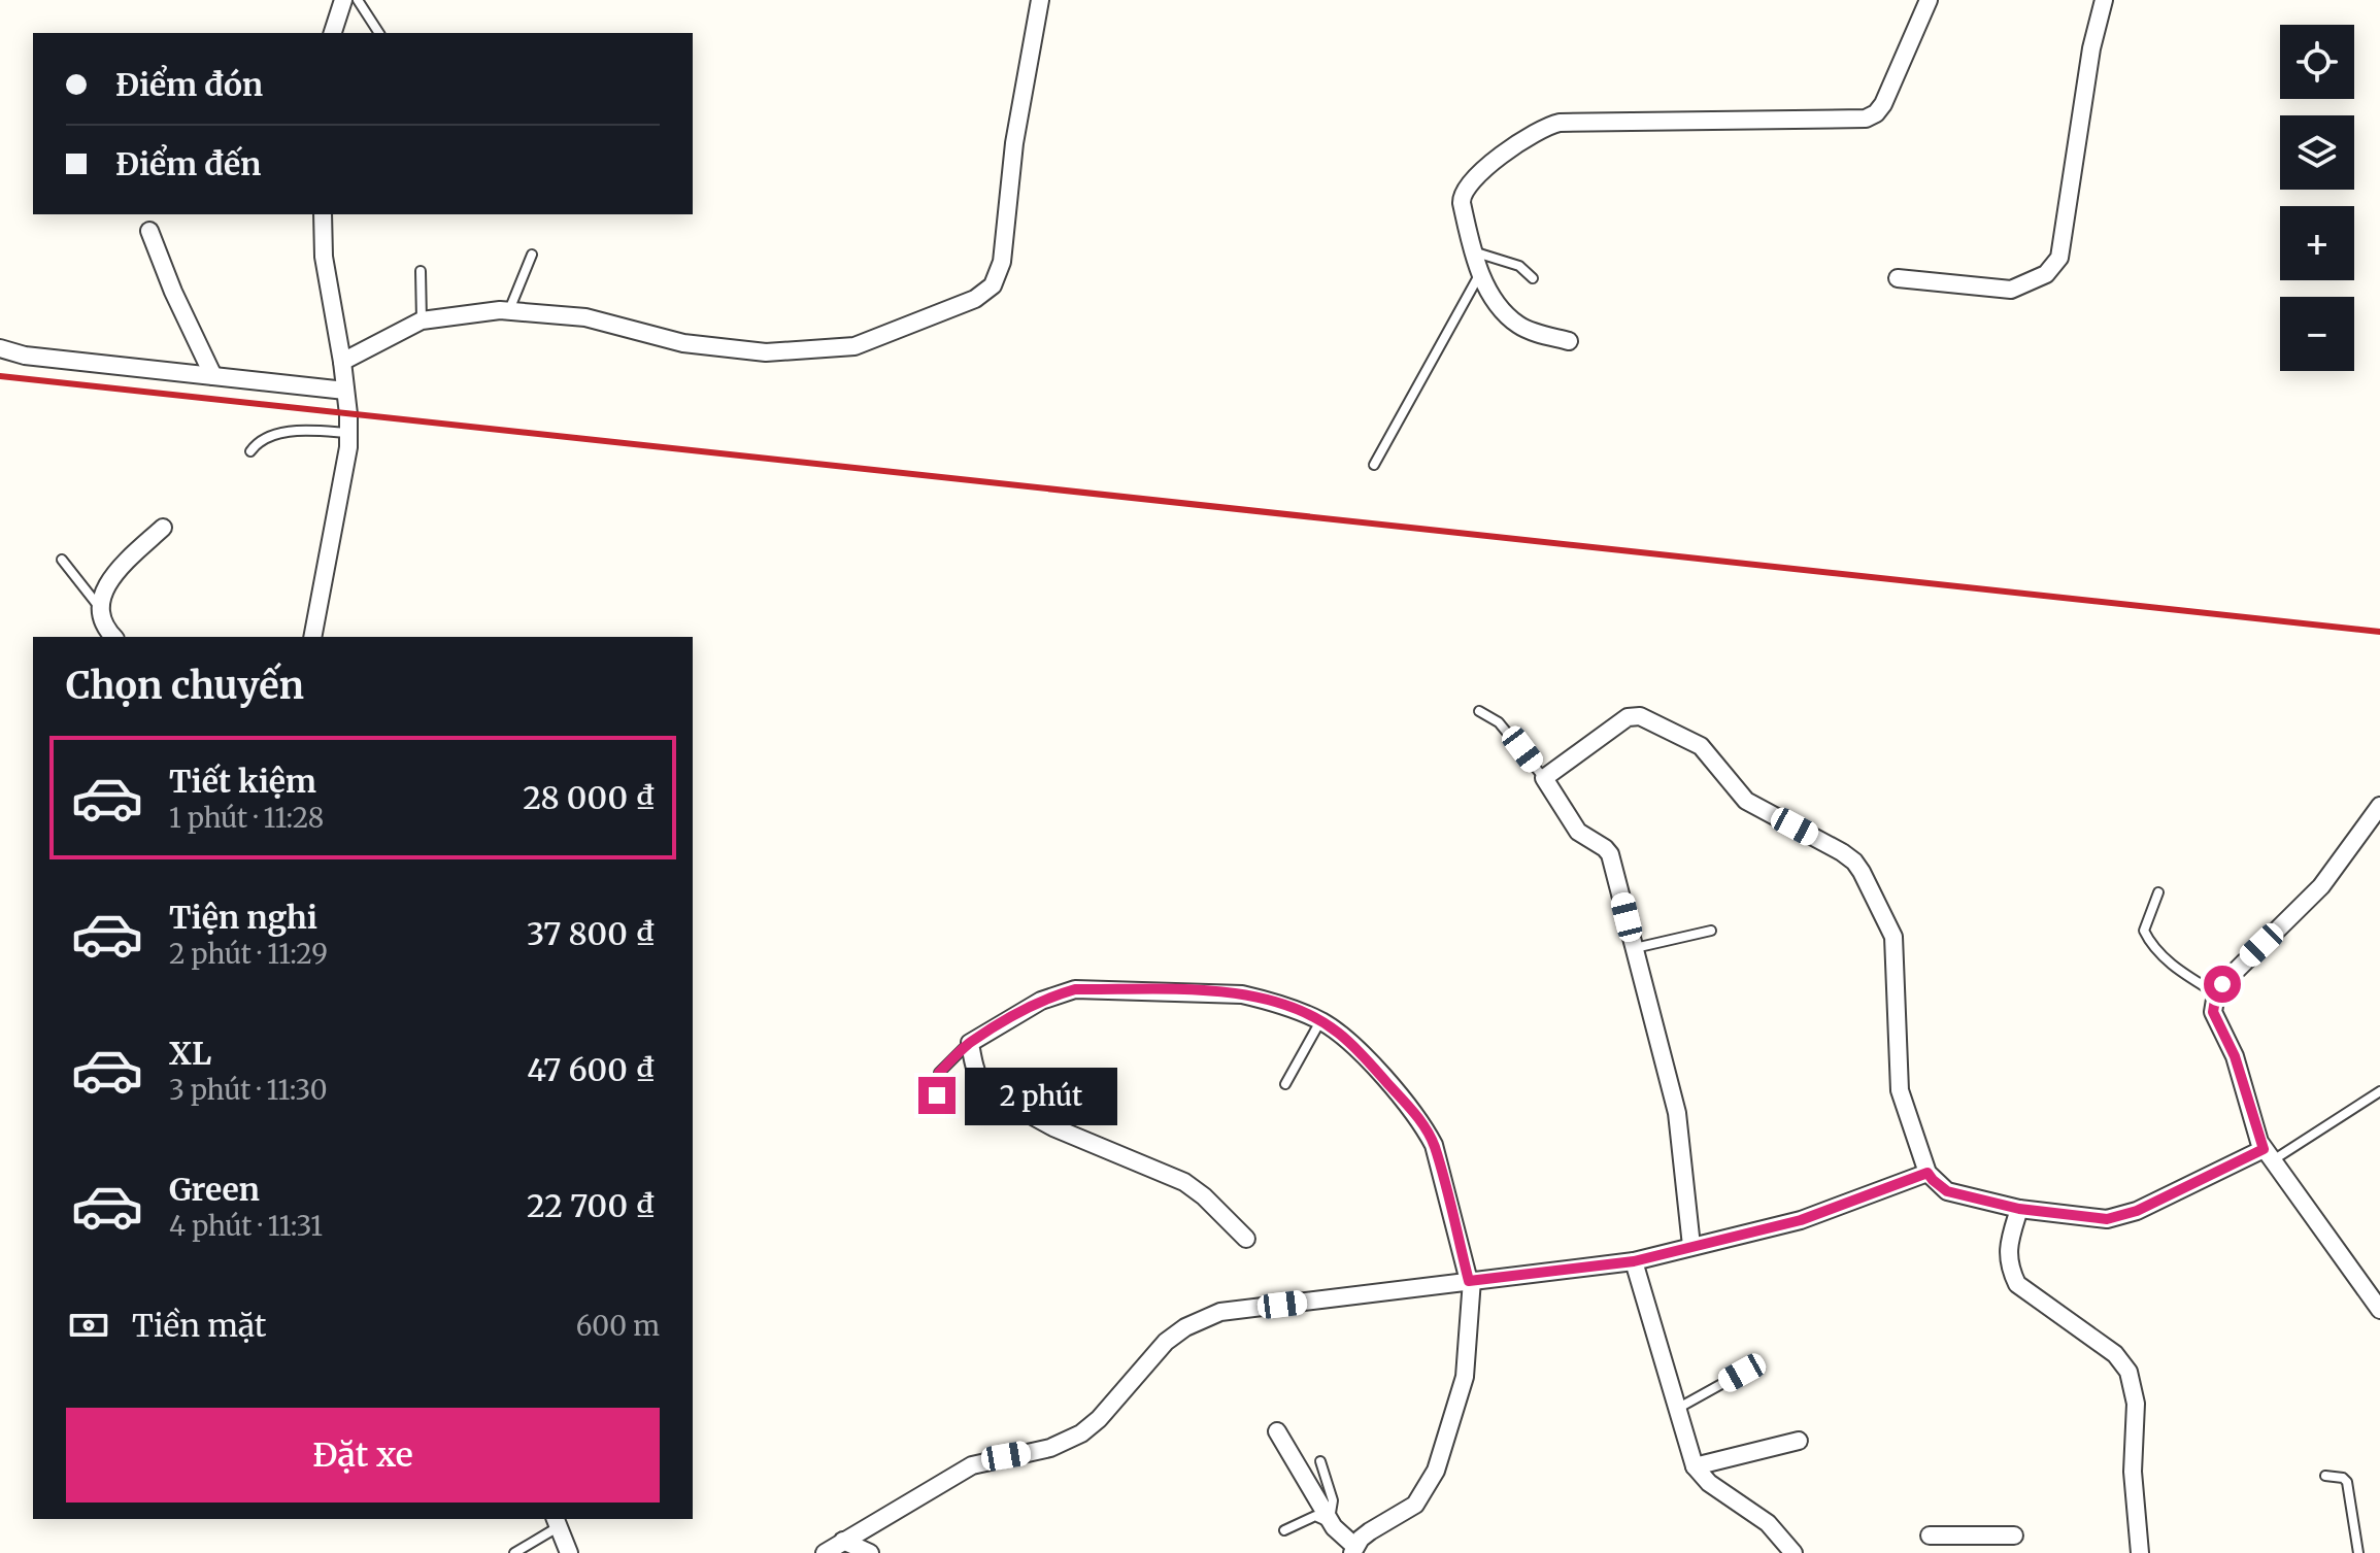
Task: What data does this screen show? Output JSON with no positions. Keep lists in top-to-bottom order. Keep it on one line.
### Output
{"page":{"map_buttons":["+","−"],"banner":["Điểm đón","Điểm đến"],"heading":"Chọn chuyến","list":[{"name":"Tiết kiệm","note":"1 phút · 11:28","value":"28 000 ₫"},{"name":"Tiện nghi","note":"2 phút · 11:29","value":"37 800 ₫"},{"name":"XL","note":"3 phút · 11:30","value":"47 600 ₫"},{"name":"Green","note":"4 phút · 11:31","value":"22 700 ₫"}],"bubble":"2 phút","pay":["Tiền mặt","600 m"],"buttons":"Đặt xe"}}
